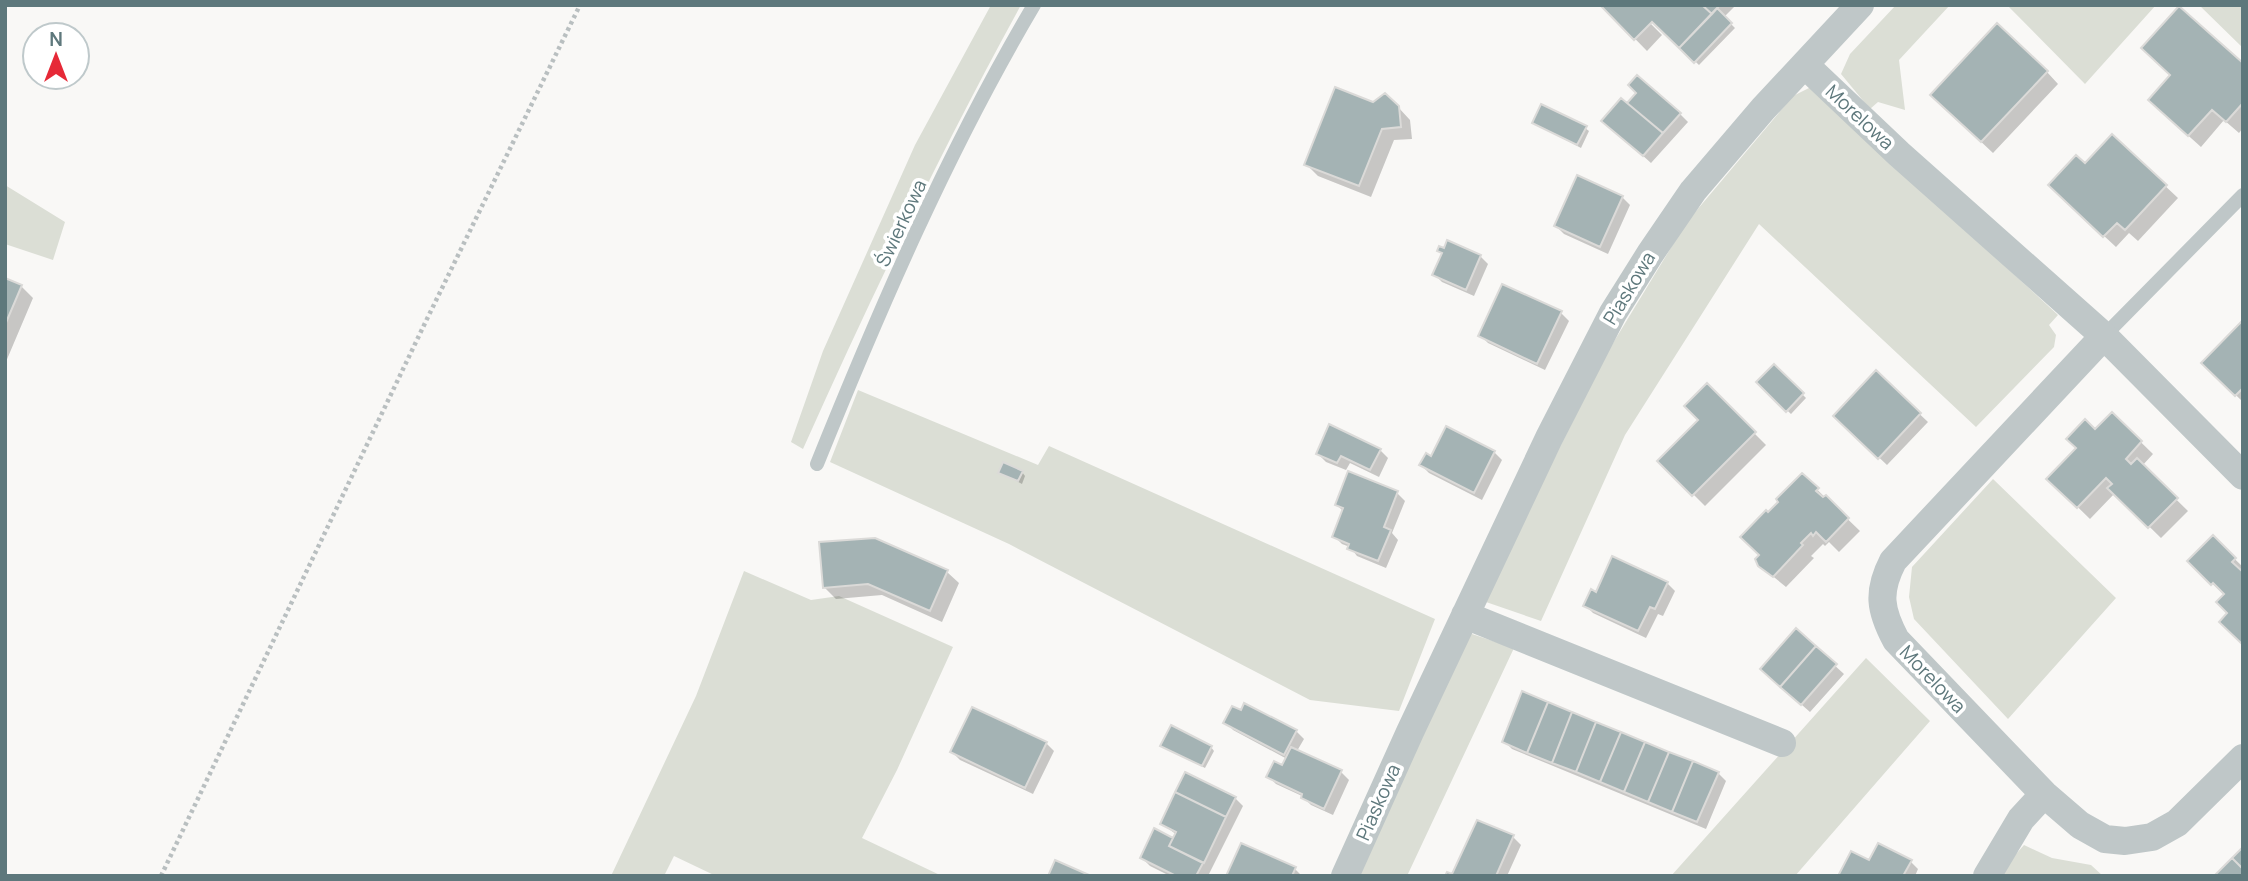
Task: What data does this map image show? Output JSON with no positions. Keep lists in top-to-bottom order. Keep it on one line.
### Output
{"streets":{"street":["Morelowa","Piaskowa"],"lane":["Świerkowa"]},"crossings":[["Morelowa","Piaskowa"]],"north":"top"}
